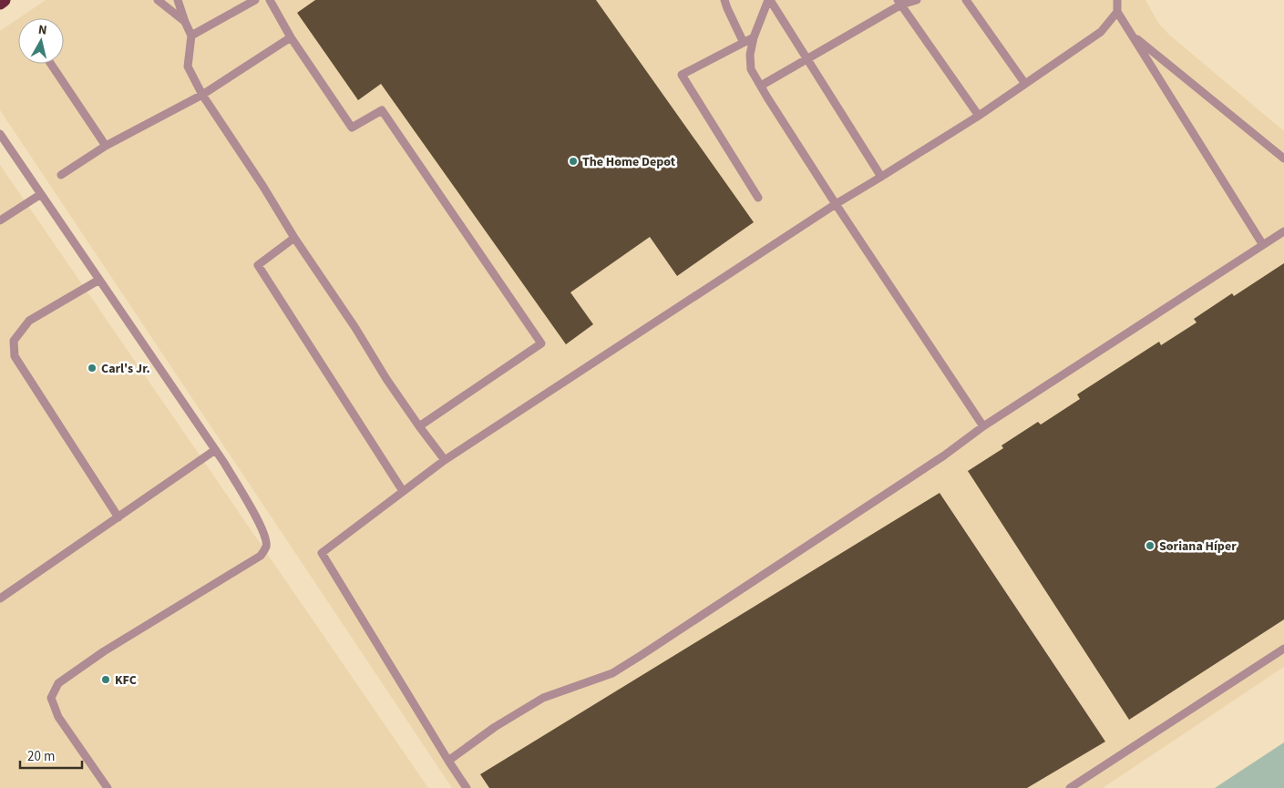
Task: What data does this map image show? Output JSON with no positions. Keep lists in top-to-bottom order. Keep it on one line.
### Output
{"places":["The Home Depot","Carl's Jr.","Soriana Híper","KFC"],"scale_bar":"20 m","north":"top"}
